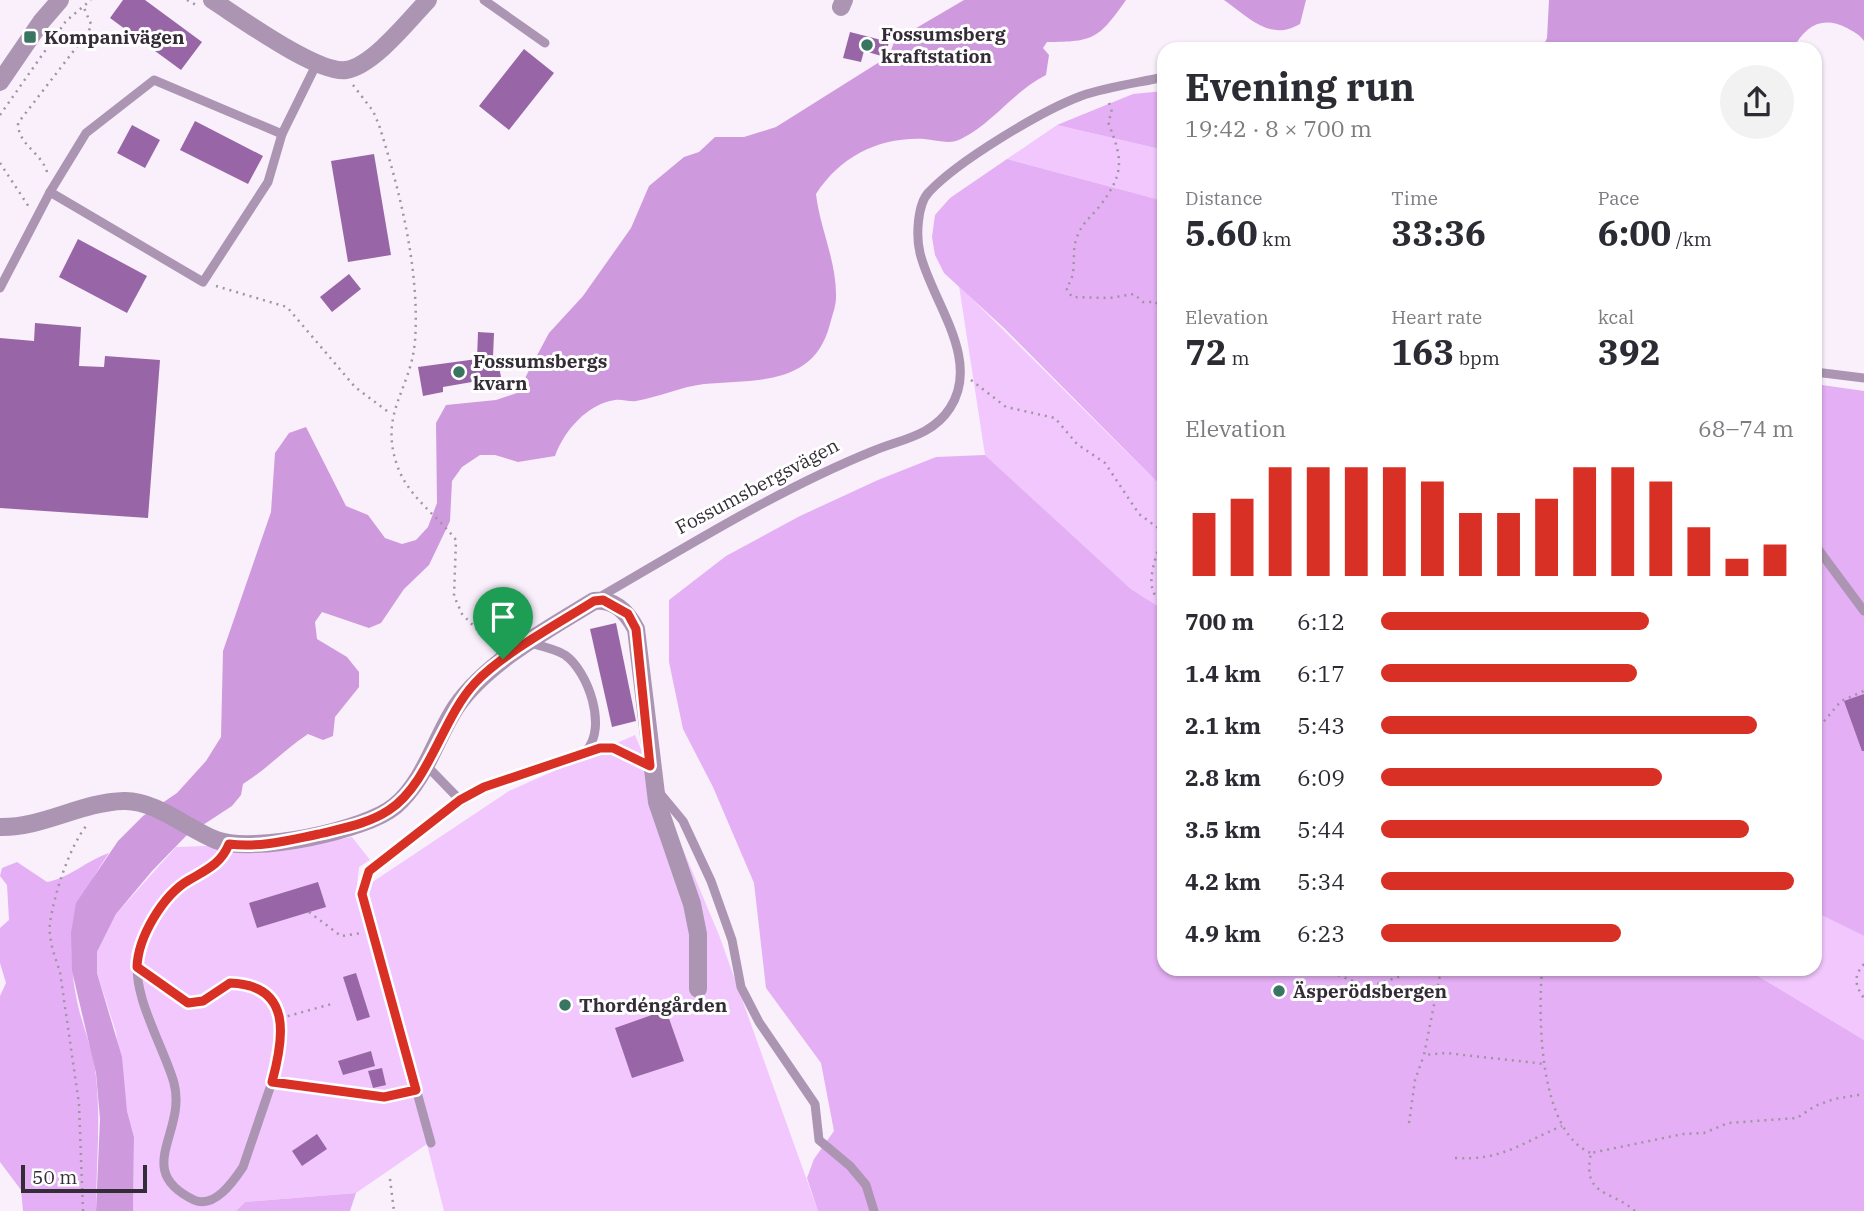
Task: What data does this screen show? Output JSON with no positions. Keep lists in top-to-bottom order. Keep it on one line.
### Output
{"streets":{"lane":["Fossumsbergsvägen"]},"places":{"transit":["Kompanivägen"],"other":["Fossumsberg kraftstation","Fossumsbergs kvarn","Äsperödsbergen","Thordéngården"]},"scale_bar":"50 m","page":{"heading":["Evening run","19:42 · 8 × 700 m"],"stats":[["Distance","5.60 km"],["Time","33:36"],["Pace","6:00 /km"],["Elevation","72 m"],["Heart rate","163 bpm"],["kcal","392"]],"chart":["Elevation","68–74 m"],"list":[{"name":"700 m","note":"6:12"},{"name":"1.4 km","note":"6:17"},{"name":"2.1 km","note":"5:43"},{"name":"2.8 km","note":"6:09"},{"name":"3.5 km","note":"5:44"},{"name":"4.2 km","note":"5:34"},{"name":"4.9 km","note":"6:23"}],"scale":"50 m"}}
